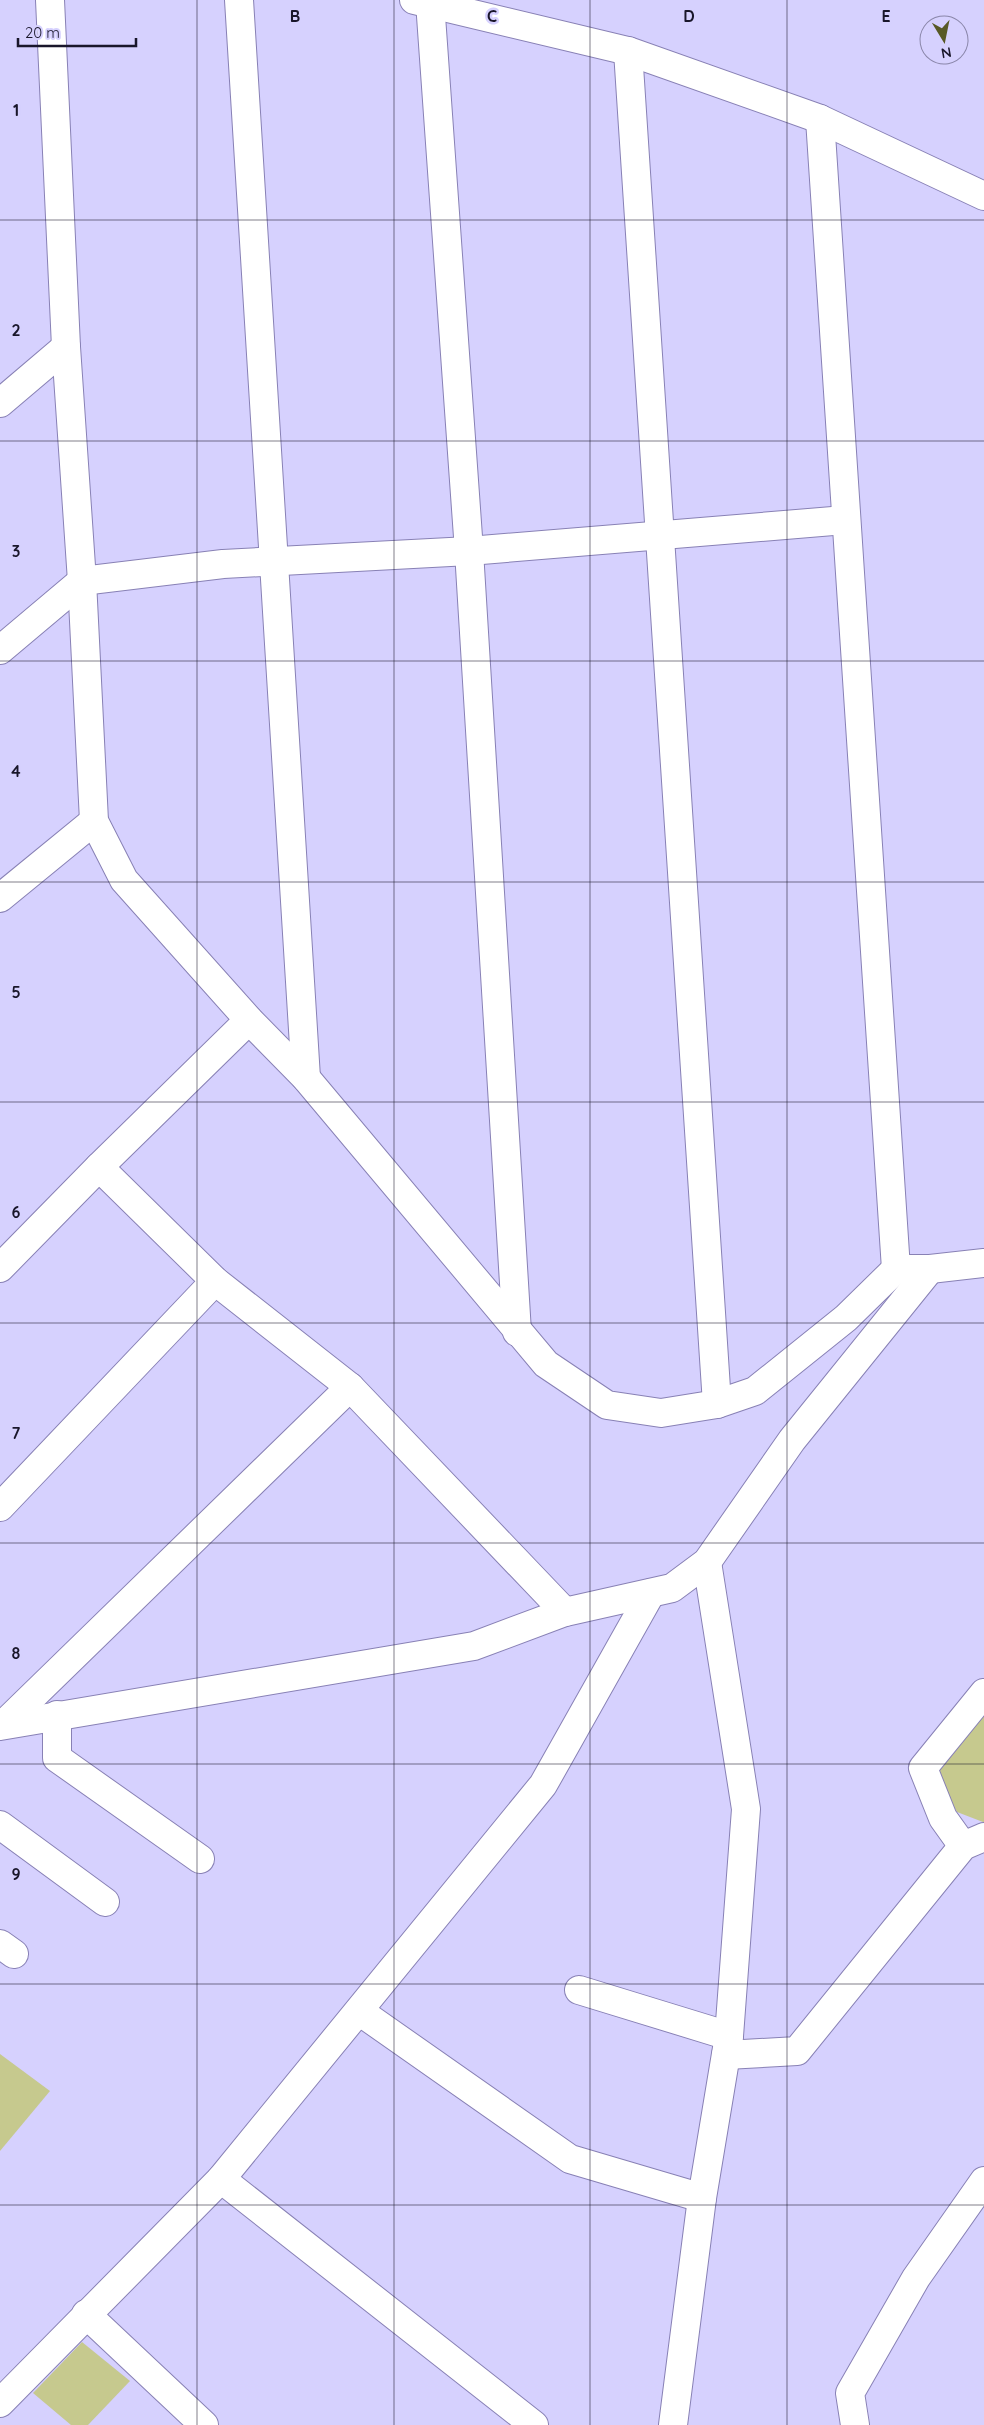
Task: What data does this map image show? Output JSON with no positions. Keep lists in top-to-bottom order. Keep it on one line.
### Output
{"scale_bar":"20 m","north":"bottom","grid":{"columns":["B","C","D","E"],"rows":["1","2","3","4","5","6","7","8","9"]}}
